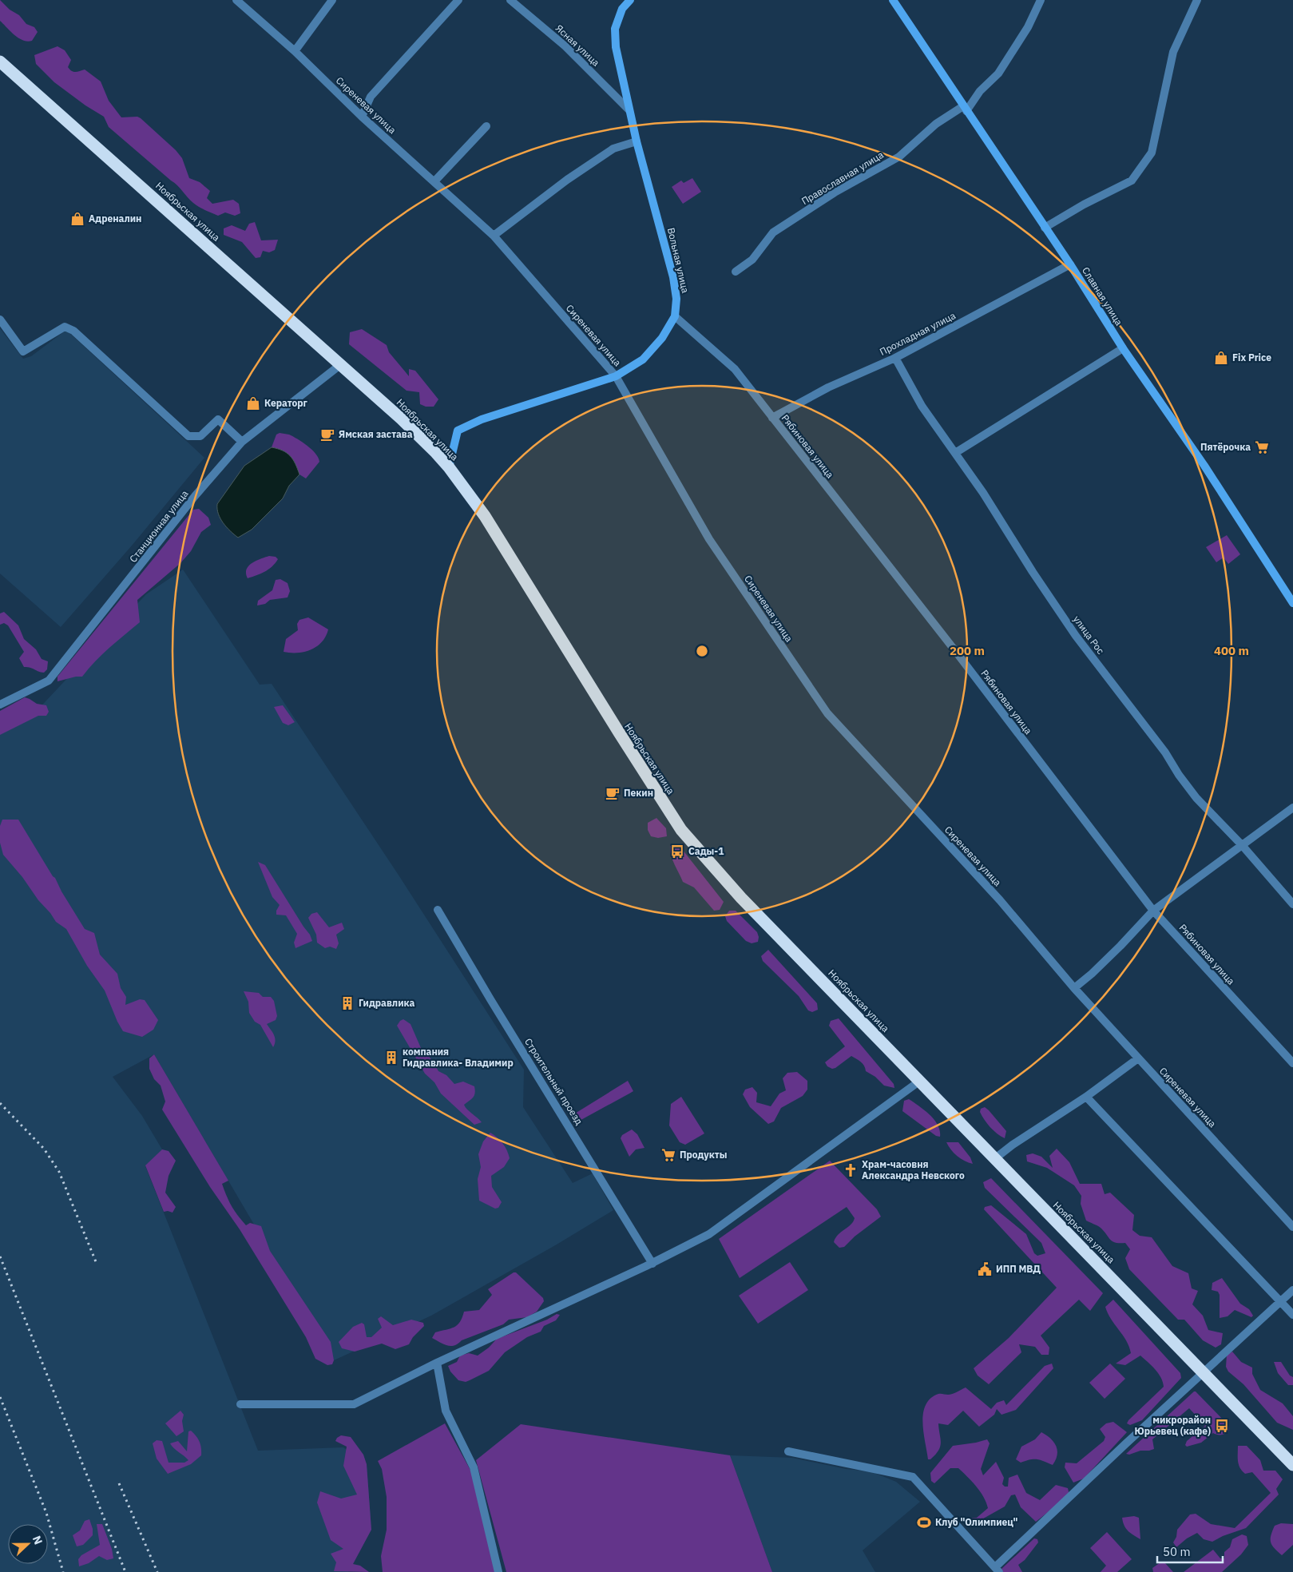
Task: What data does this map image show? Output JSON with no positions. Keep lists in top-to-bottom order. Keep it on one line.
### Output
{"streets":{"highway":["Ноябрьская улица"],"street":["Ясная улица","Сиреневая улица","Православная улица","Вольная улица","Славная улица","Прохладная улица","Рябиновая улица","Станционная улица","улица Рос","Строительный проезд"]},"crossings":[["Ясная улица","Вольная улица"],["Сиреневая улица","Вольная улица"],["Православная улица","Славная улица"],["Ноябрьская улица","Вольная улица"],["Ноябрьская улица","Станционная улица"],["Вольная улица","Рябиновая улица"],["Славная улица","Прохладная улица"],["Прохладная улица","Рябиновая улица"],["Прохладная улица","улица Рос"]],"places":{"shop":["Адреналин","Fix Price","Кераторг"],"cafe":["Ямская застава","Пекин"],"supermarket":["Пятёрочка","Продукты"],"bus stop":["Сады-1","микрорайон Юрьевец (кафе)"],"building":["Гидравлика","компания Гидравлика- Владимир"],"church":["Храм-часовня Александра Невского"],"public building":["ИПП МВД"],"sports":["Клуб \"Олимпиец\""]},"scale_bar":"50 m","north":"right","rings":["200 m","400 m"]}
